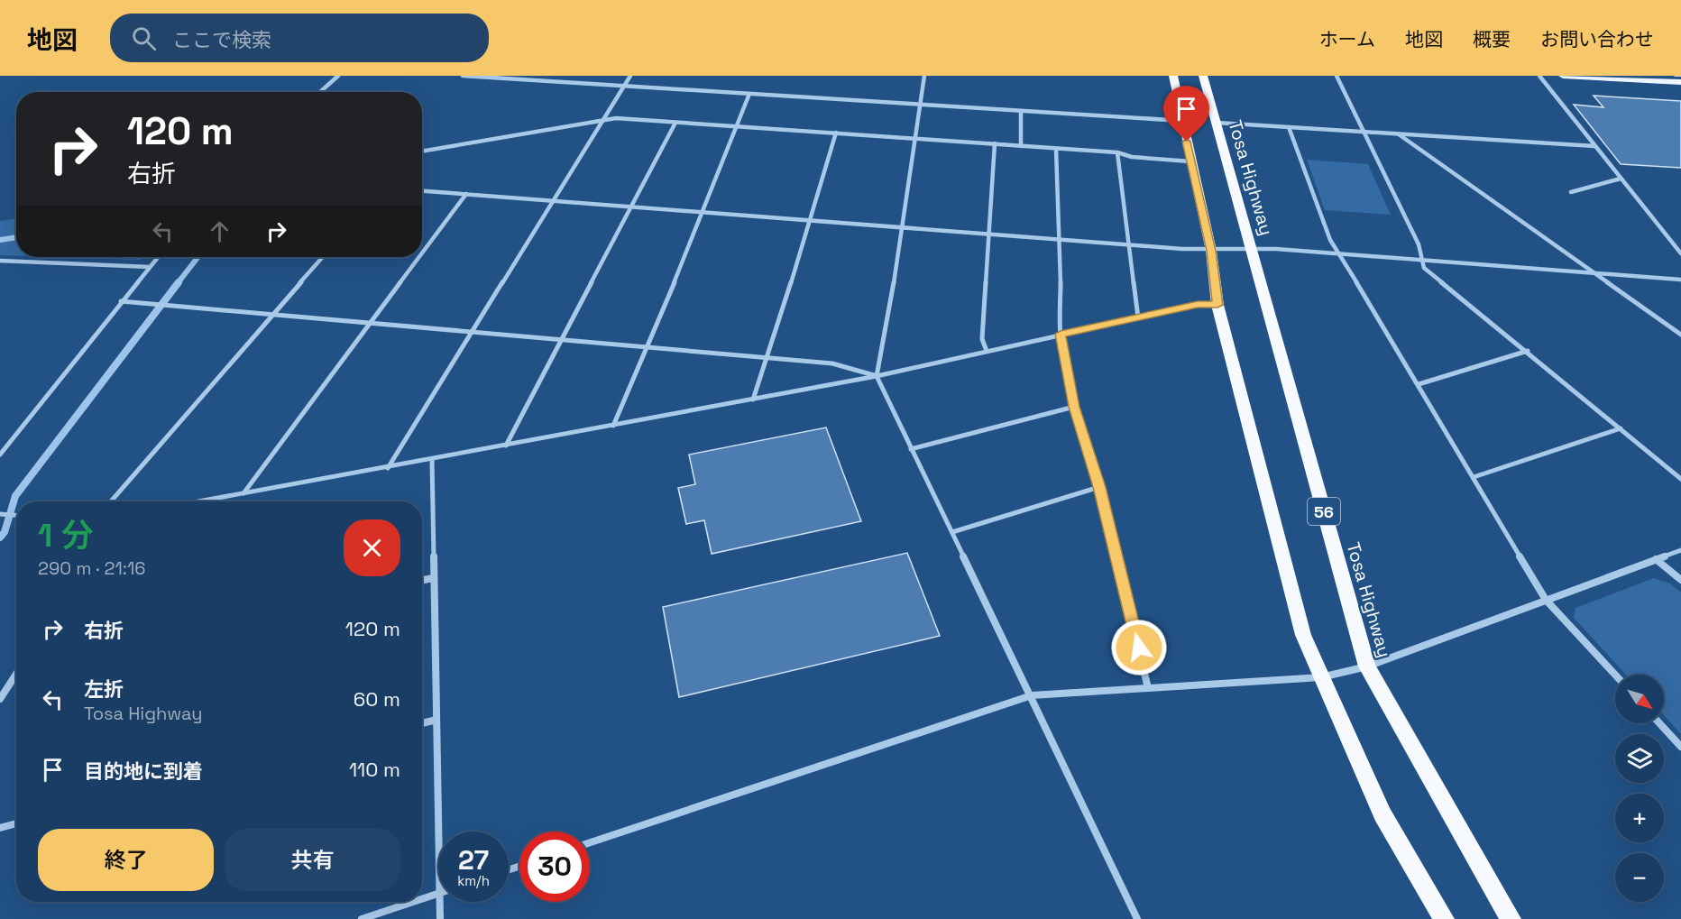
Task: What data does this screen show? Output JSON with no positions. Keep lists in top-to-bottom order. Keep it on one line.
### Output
{"streets":{"highway":["Tosa Highway","56"]},"north":"bottom right","page":{"header":"地図","search":"ここで検索","nav":["ホーム","地図","概要","お問い合わせ"],"turn":["120 m","右折"],"heading":["1 分","290 m · 21:16"],"list":[{"name":"右折","value":"120 m"},{"name":"左折","note":"Tosa Highway","value":"60 m"},{"name":"目的地に到着","value":"110 m"}],"map_buttons":["+","−"],"buttons":["終了","共有"],"speed":"27 km/h","limit":"30"}}
